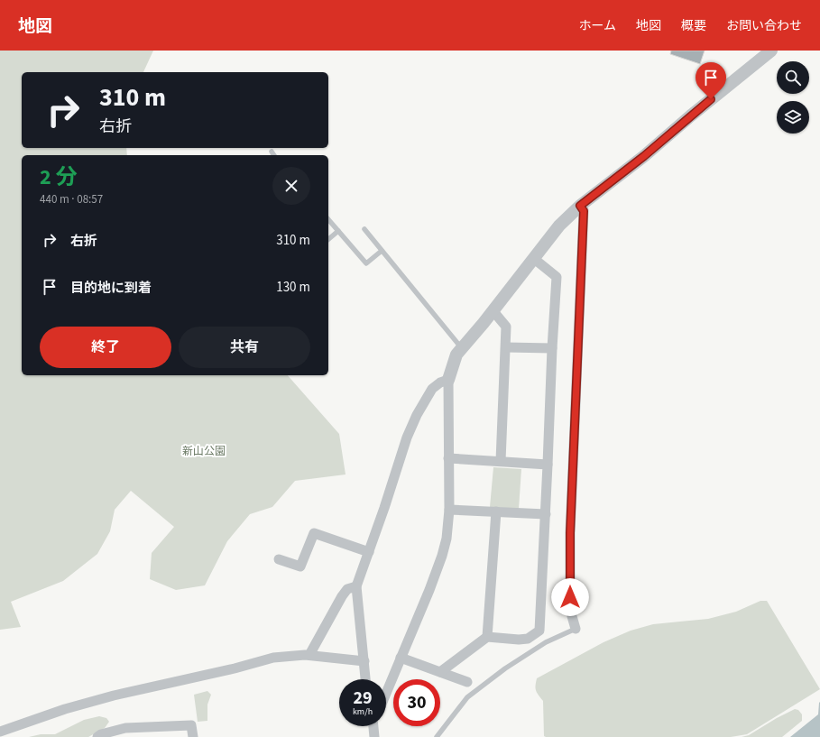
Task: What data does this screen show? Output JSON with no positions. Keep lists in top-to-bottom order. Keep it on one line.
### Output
{"parks":["新山公園"],"page":{"header":"地図","nav":["ホーム","地図","概要","お問い合わせ"],"turn":["310 m","右折"],"heading":["2 分","440 m · 08:57"],"list":[{"name":"右折","value":"310 m"},{"name":"目的地に到着","value":"130 m"}],"buttons":["終了","共有"],"speed":"29 km/h","limit":"30"}}
